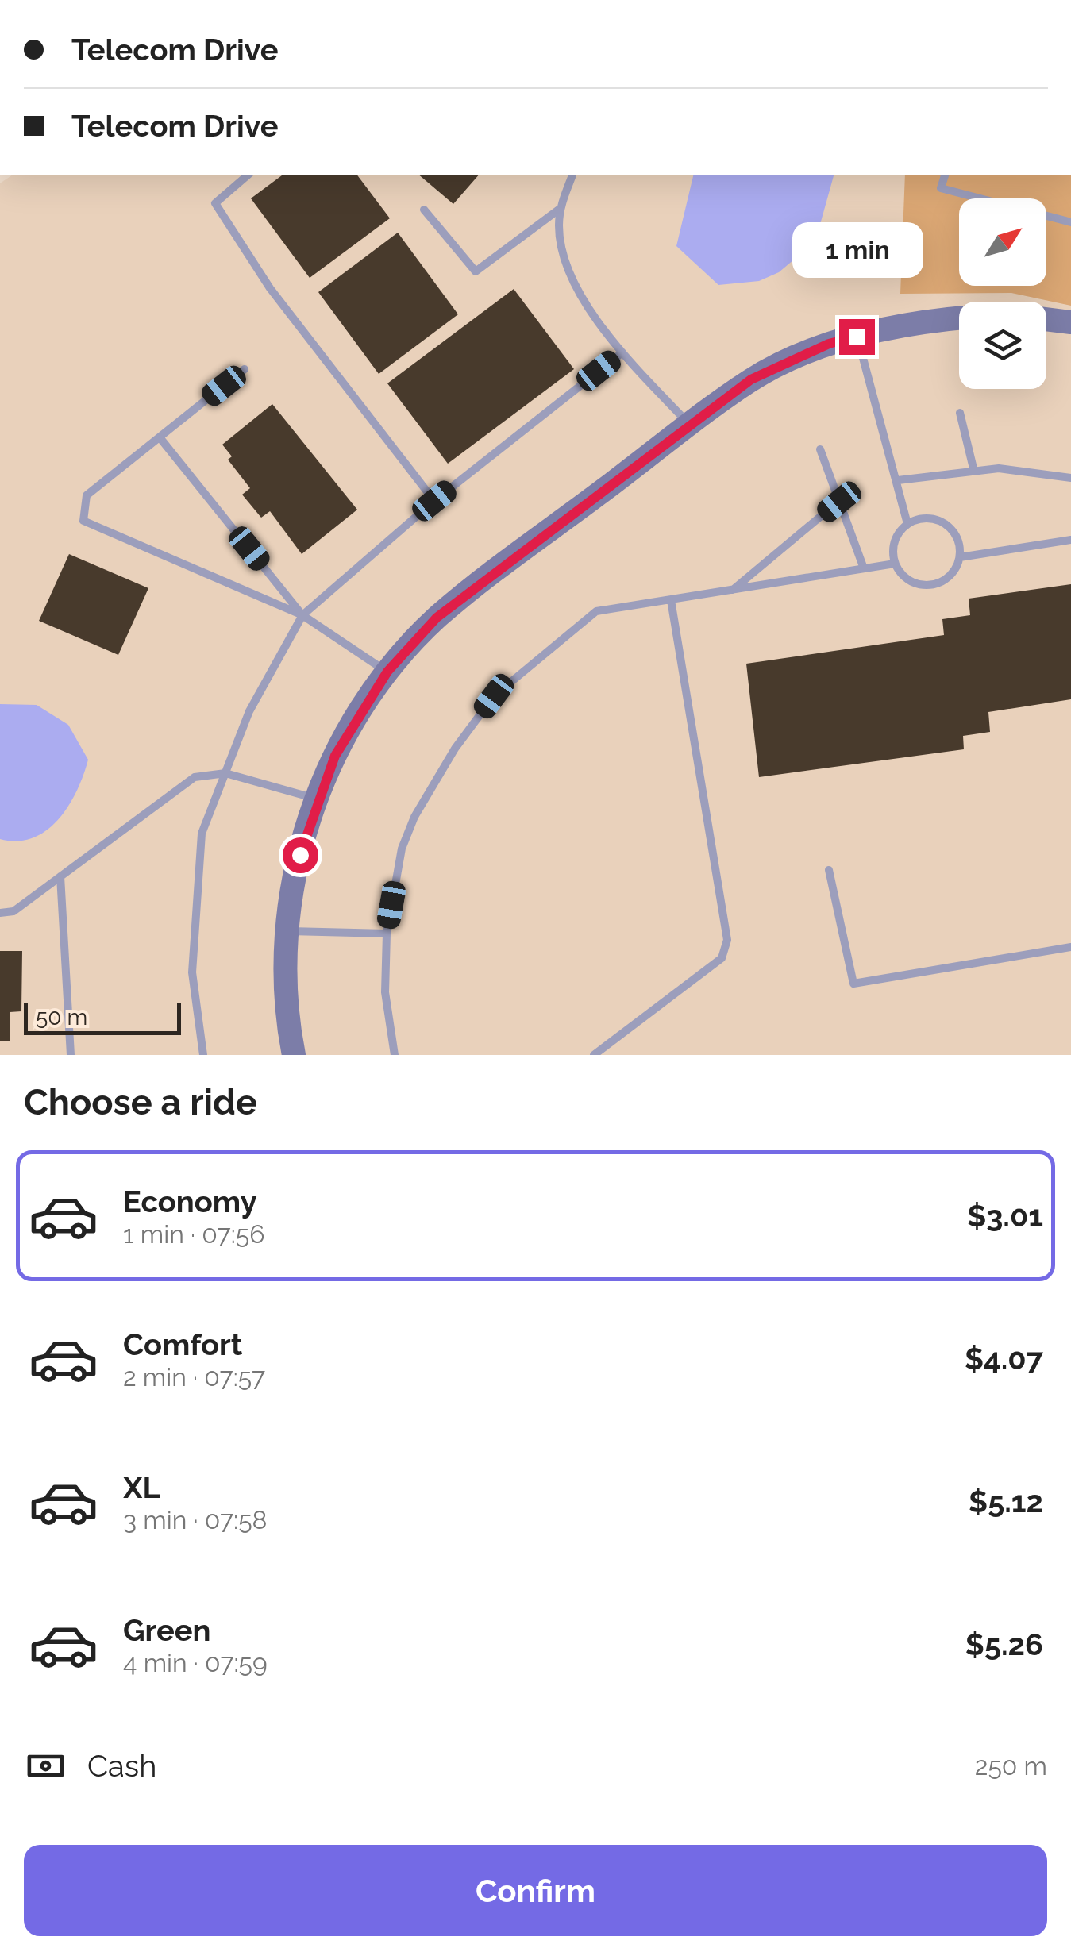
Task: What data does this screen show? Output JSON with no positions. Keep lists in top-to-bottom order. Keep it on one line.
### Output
{"scale_bar":"50 m","north":"top right","page":{"banner":["Telecom Drive","Telecom Drive"],"bubble":"1 min","scale":"50 m","heading":"Choose a ride","list":[{"name":"Economy","note":"1 min · 07:56","value":"$3.01"},{"name":"Comfort","note":"2 min · 07:57","value":"$4.07"},{"name":"XL","note":"3 min · 07:58","value":"$5.12"},{"name":"Green","note":"4 min · 07:59","value":"$5.26"}],"pay":["Cash","250 m"],"buttons":"Confirm"}}
